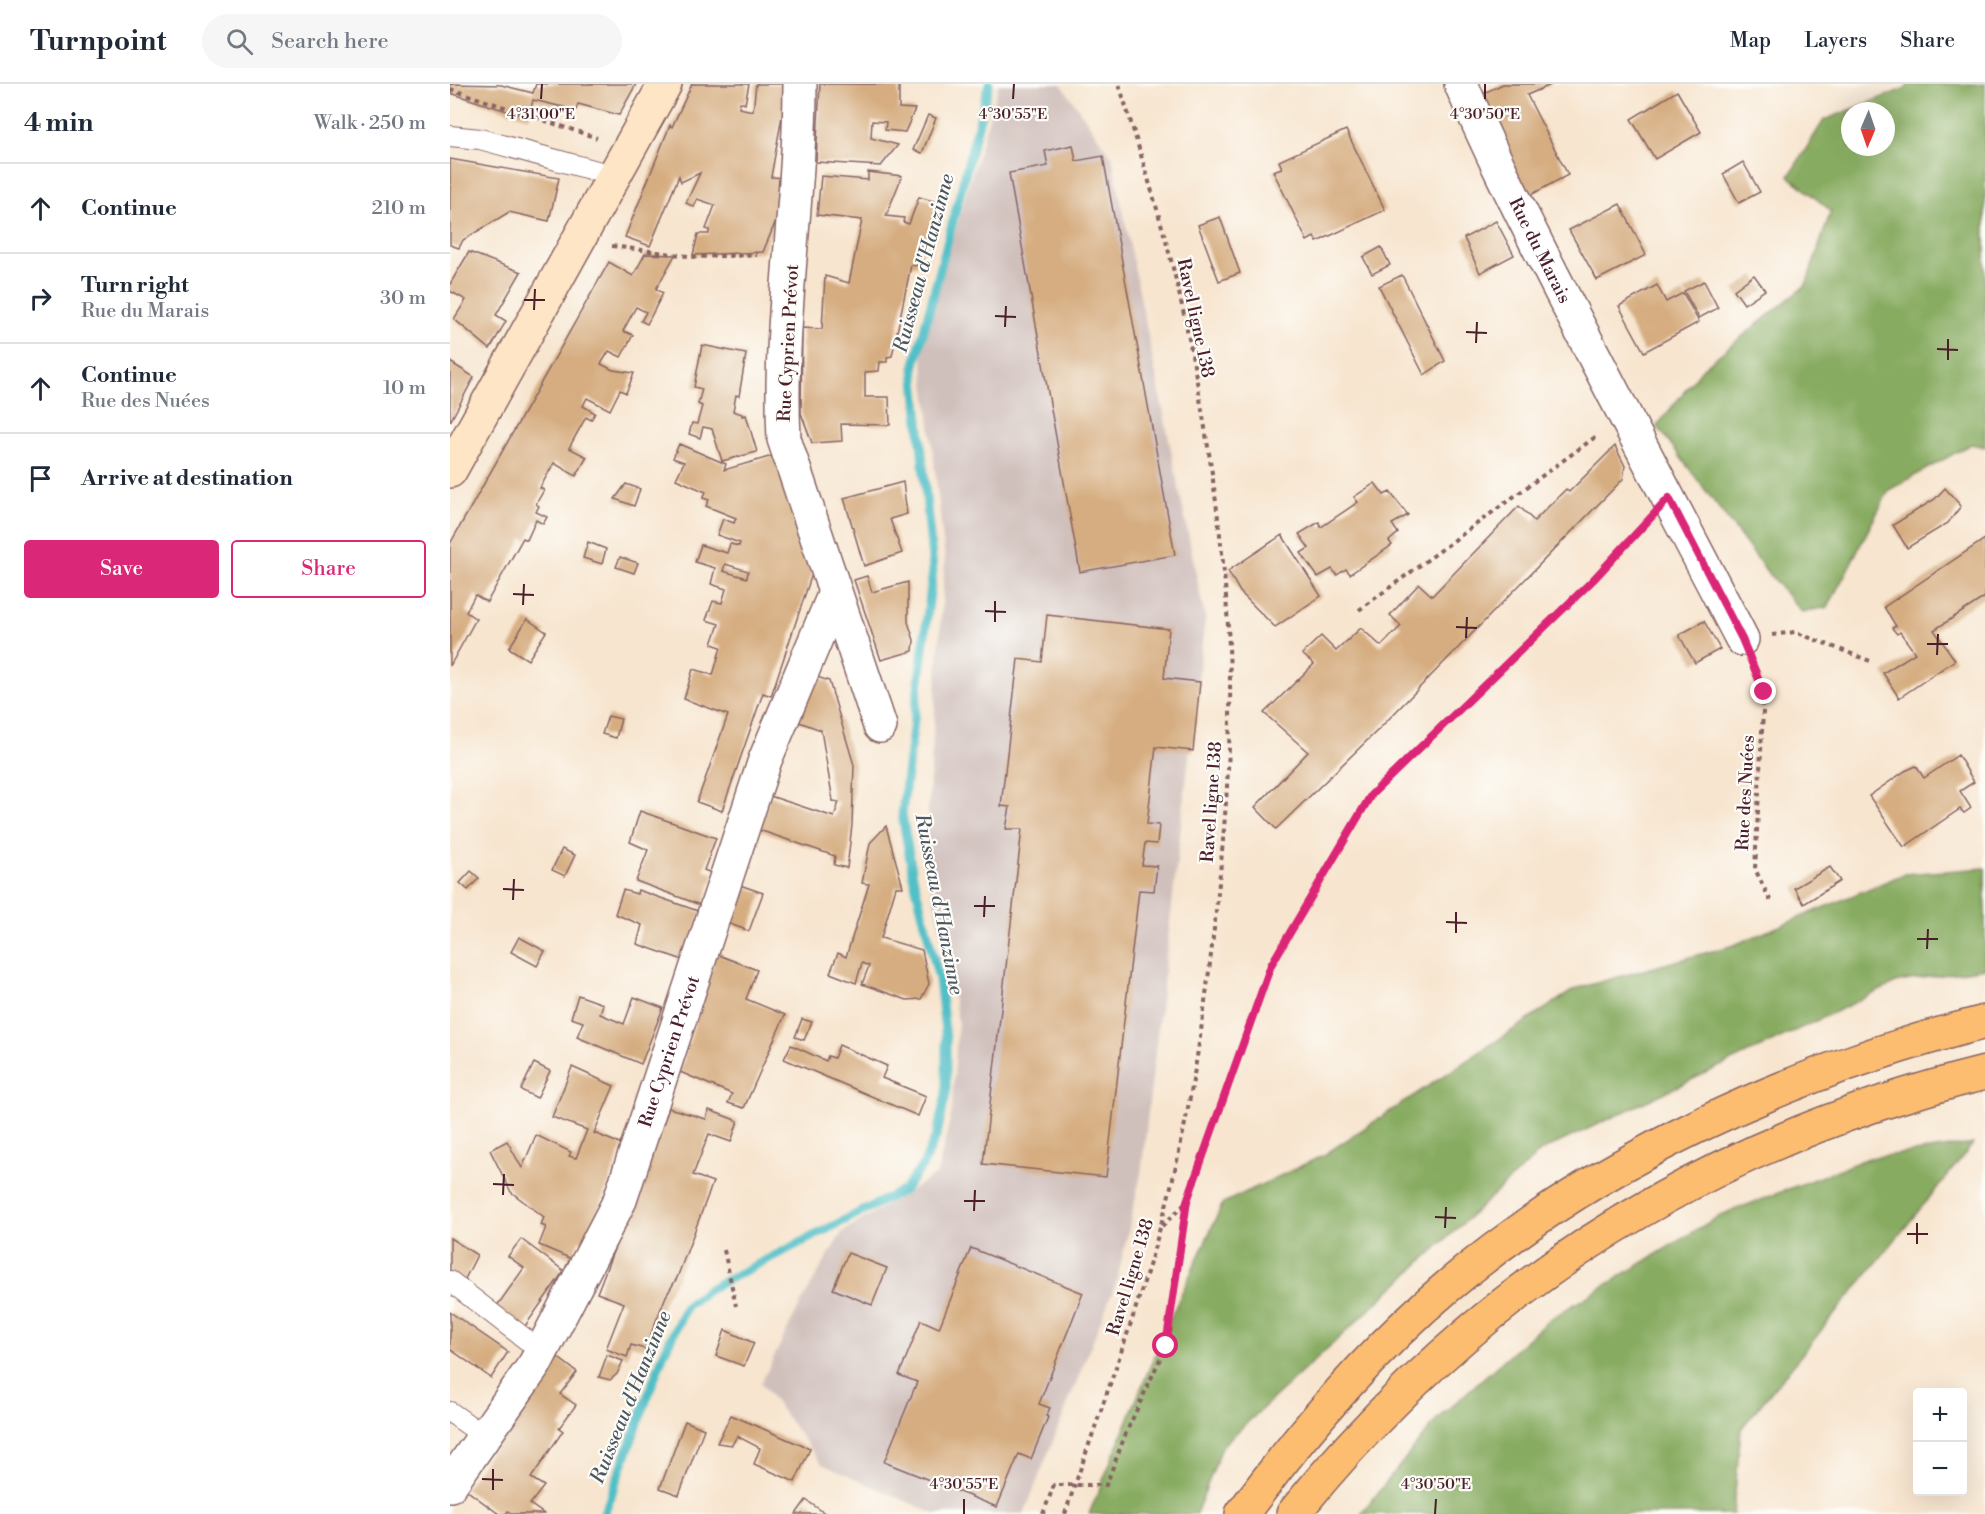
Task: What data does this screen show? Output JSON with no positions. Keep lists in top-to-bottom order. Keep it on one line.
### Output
{"streets":{"street":["Rue du Marais","Rue Cyprien Prévot"],"path":["Ravel ligne 138","Rue des Nuées"]},"crossings":[["Rue du Marais","Rue des Nuées"]],"water":["Ruisseau d'Hanzinne"],"north":"bottom","page":{"header":"Turnpoint","search":"Search here","nav":["Map","Layers","Share"],"heading":["4 min","Walk · 250 m"],"list":[["Continue","210 m"],["Turn right","Rue du Marais","30 m"],["Continue","Rue des Nuées","10 m"],"Arrive at destination"],"buttons":["Save","Share"],"map_buttons":["+","−"]},"coordinates":["4°31'00\"E","4°30'55\"E","4°30'50\"E"]}
